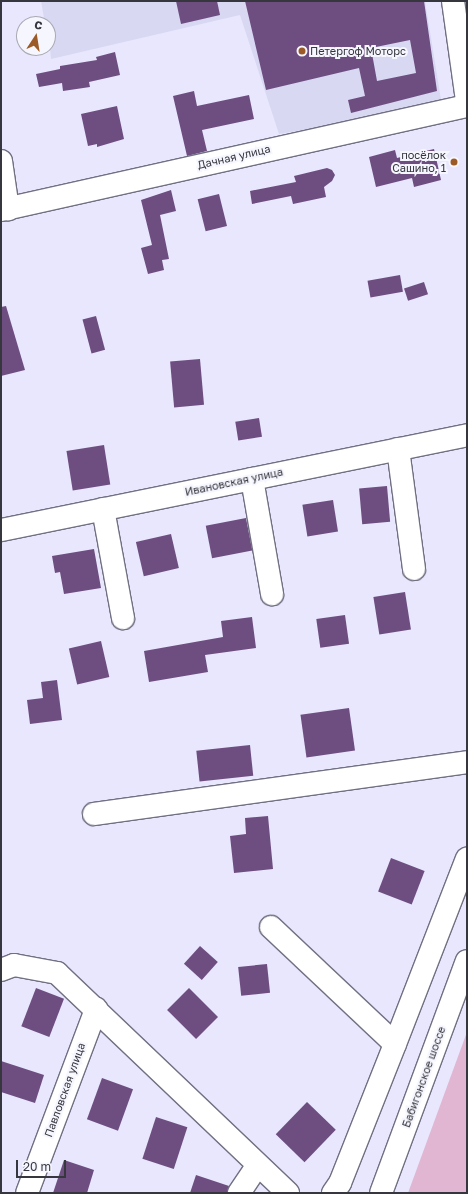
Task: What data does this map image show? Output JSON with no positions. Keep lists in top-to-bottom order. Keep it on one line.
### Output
{"streets":{"street":["Дачная улица","Ивановская улица","Бабигонское шоссе","Павловская улица"]},"places":["Петергоф Моторс","посёлок Сашино, 1"],"scale_bar":"20 m","north":"top"}
